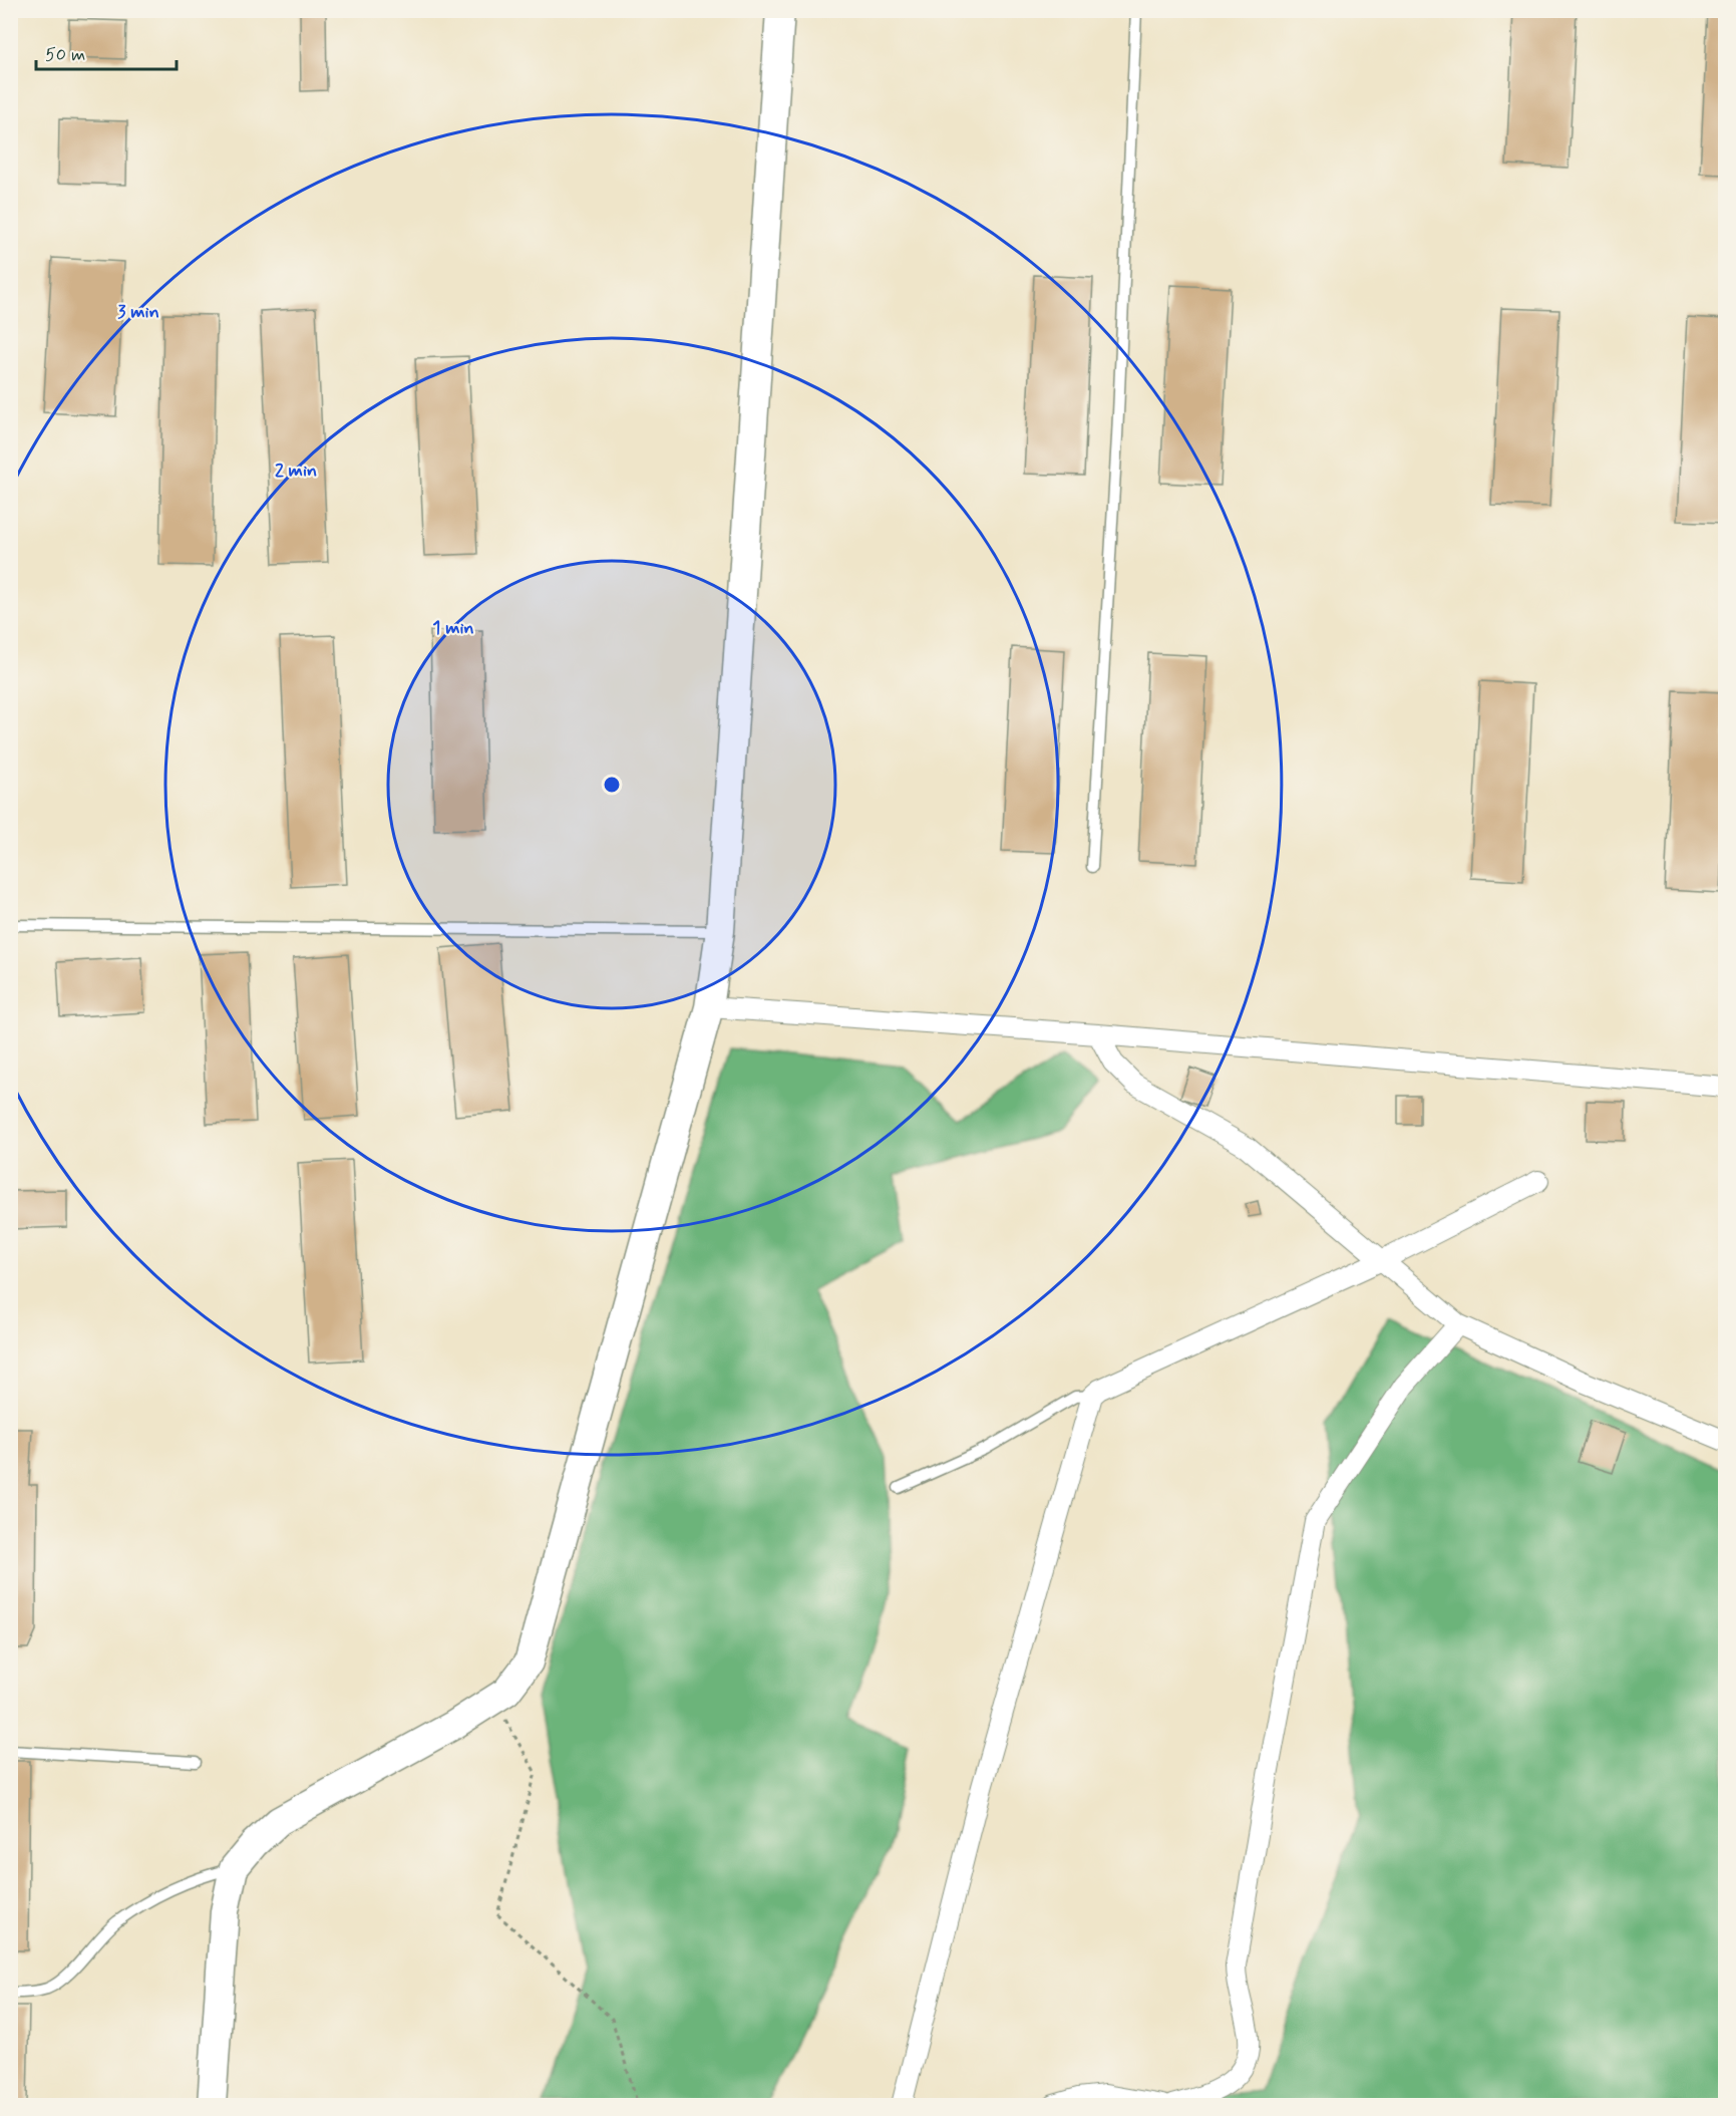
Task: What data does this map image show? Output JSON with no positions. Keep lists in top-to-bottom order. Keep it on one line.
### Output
{"scale_bar":"50 m","rings":["3 min","2 min","1 min"]}
